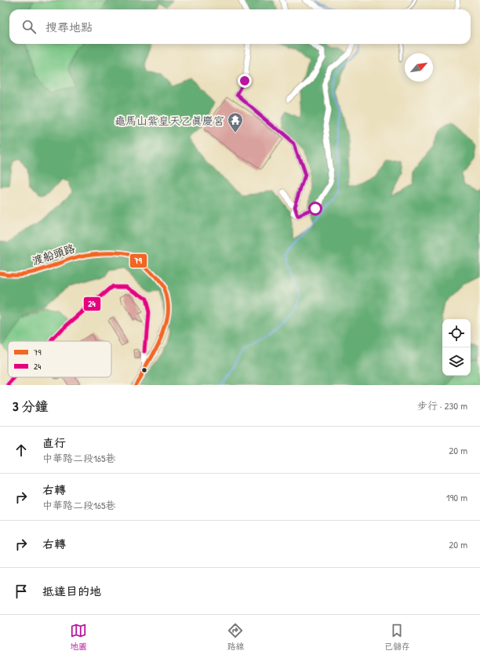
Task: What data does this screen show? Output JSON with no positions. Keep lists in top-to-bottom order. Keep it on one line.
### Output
{"streets":{"street":["渡船頭路"]},"places":{"temple":["龜馬山紫皇天乙真慶宮"]},"lines":["transit line 79","transit line 24"],"legend":["79","24"],"north":"top right","page":{"search":"搜尋地點","heading":["3 分鐘","步行 · 230 m"],"list":[["直行","中華路二段165巷","20 m"],["右轉","中華路二段165巷","190 m"],["右轉","20 m"],"抵達目的地"],"nav":["地圖","路線","已儲存"]}}
